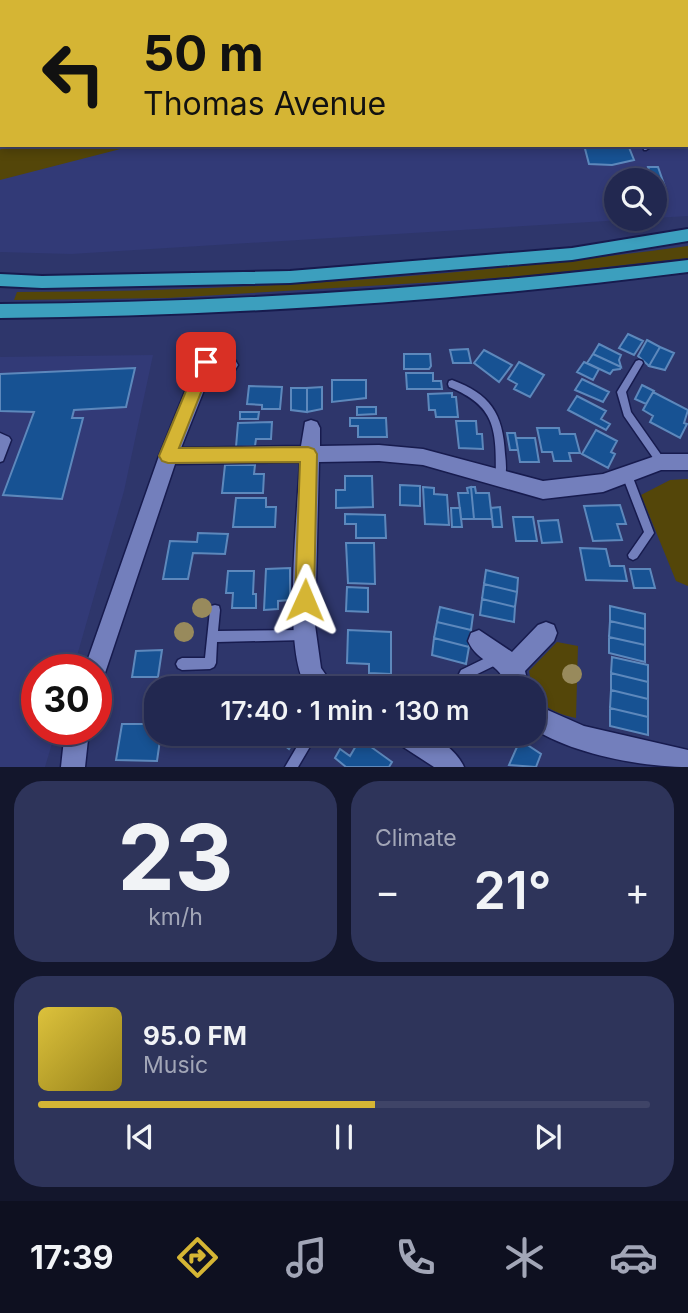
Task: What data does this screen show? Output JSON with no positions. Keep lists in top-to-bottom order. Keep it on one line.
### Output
{"page":{"turn":["50 m","Thomas Avenue"],"limit":"30","trip":"17:40 · 1 min · 130 m","tile":[["23","km/h"],"Climate"],"heat":["−","21°","+"],"song":["95.0 FM","Music"],"tabs":"17:39"}}
